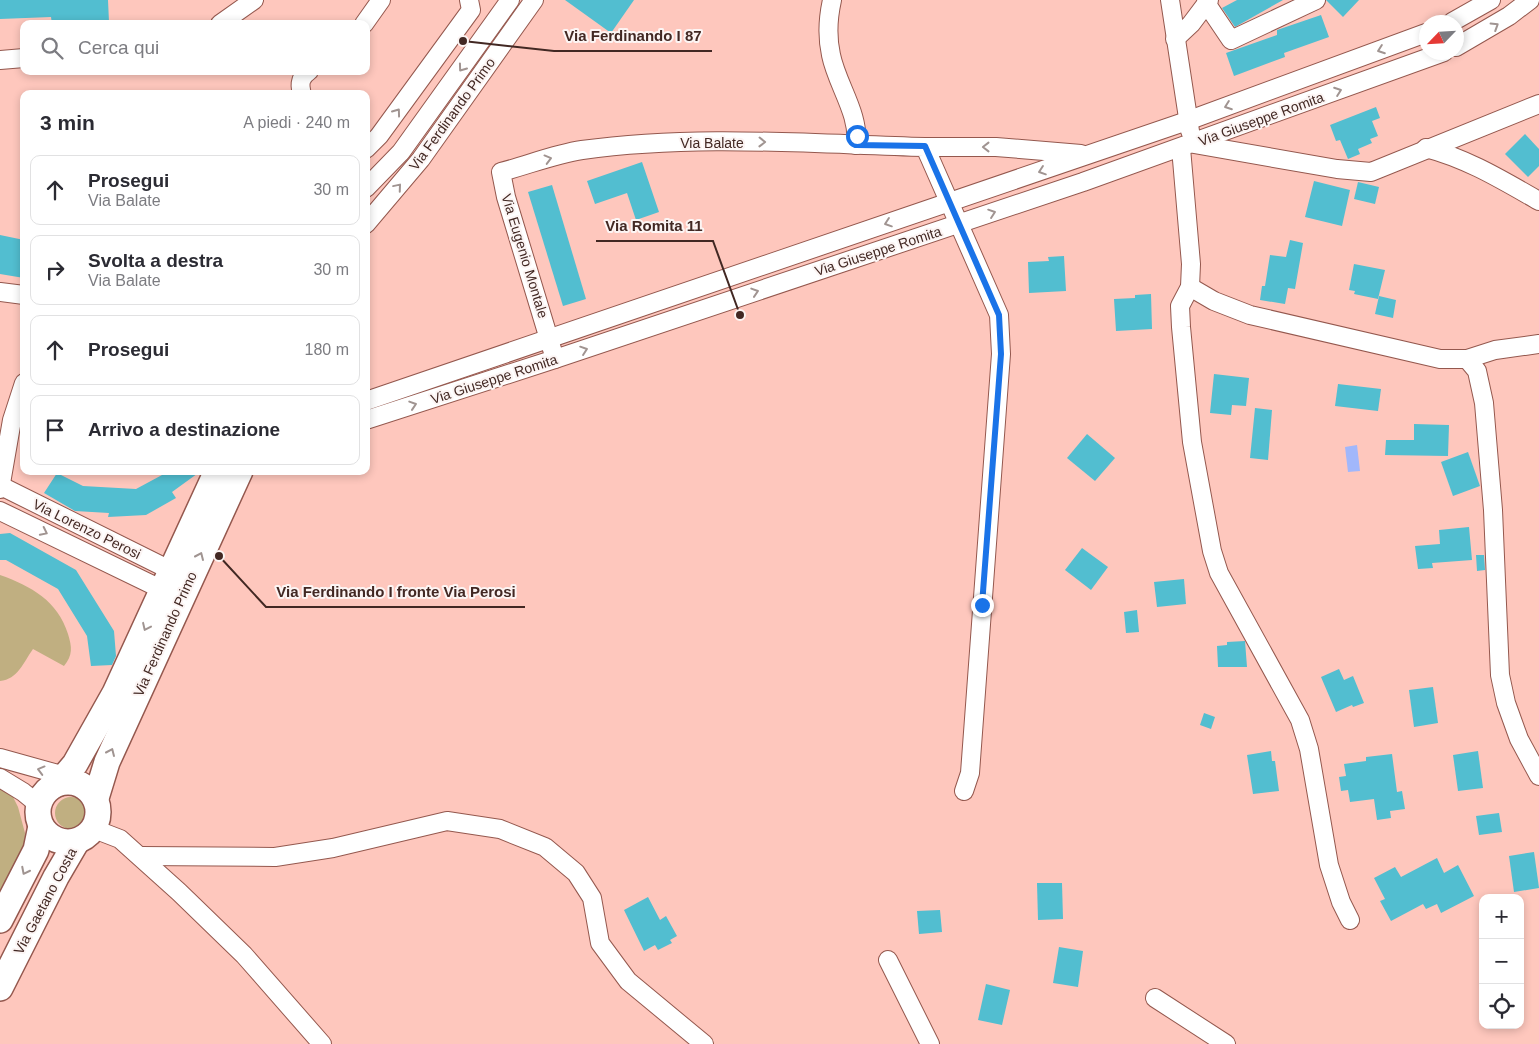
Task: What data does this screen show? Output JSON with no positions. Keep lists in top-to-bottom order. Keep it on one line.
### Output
{"streets":{"street":["Via Ferdinando Primo","Via Giuseppe Romita","Via Balate","Via Eugenio Montale","Via Lorenzo Perosi","Via Gaetano Costa"]},"crossings":[["Via Ferdinando Primo","Via Lorenzo Perosi"],["Via Ferdinando Primo","Via Gaetano Costa"],["Via Giuseppe Romita","Via Balate"],["Via Giuseppe Romita","Via Eugenio Montale"],["Via Balate","Via Eugenio Montale"]],"places":["Via Ferdinando I 87","Via Romita 11","Via Ferdinando I fronte Via Perosi"],"north":"bottom left","page":{"search":"Cerca qui","heading":["3 min","A piedi · 240 m"],"list":[["Prosegui","Via Balate","30 m"],["Svolta a destra","Via Balate","30 m"],["Prosegui","180 m"],"Arrivo a destinazione"],"map_buttons":["+","−"]}}
